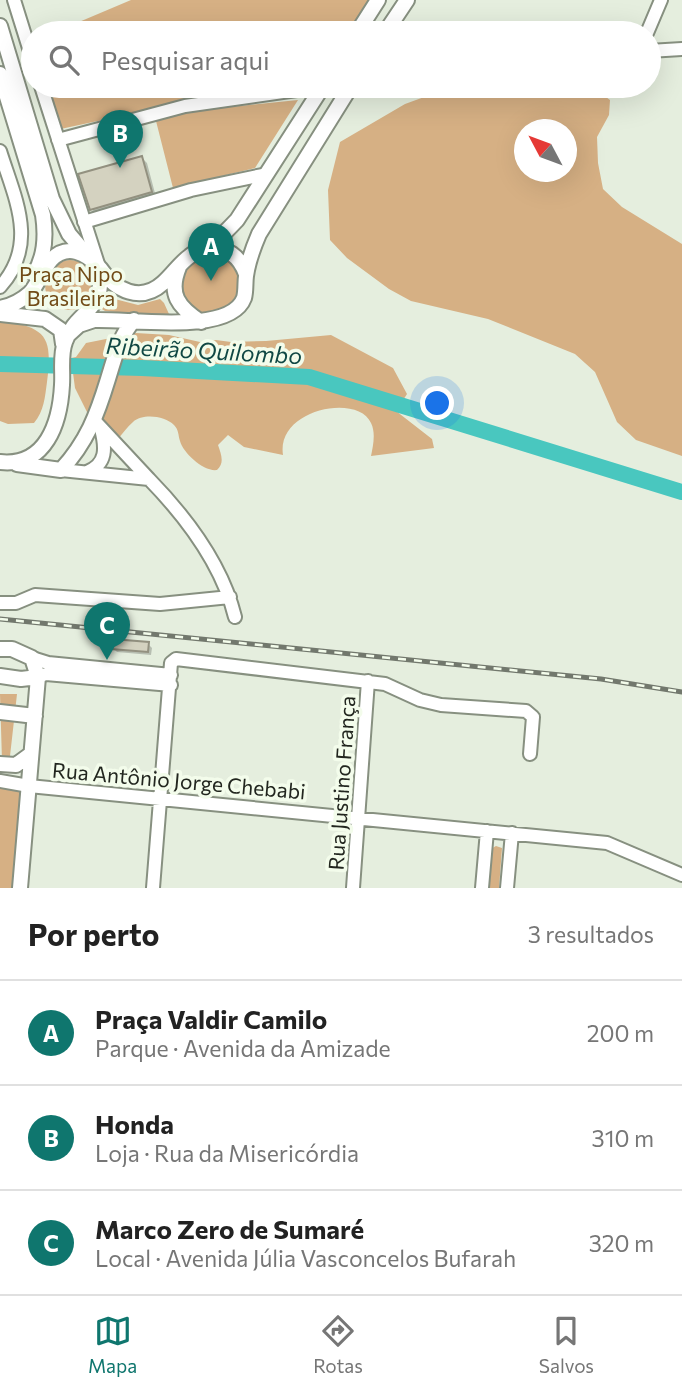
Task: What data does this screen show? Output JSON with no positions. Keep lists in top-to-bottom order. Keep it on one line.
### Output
{"streets":{"street":["Rua Antônio Jorge Chebabi","Rua Justino França"]},"crossings":[["Rua Antônio Jorge Chebabi","Rua Justino França"]],"water":["Ribeirão Quilombo"],"parks":["Praça Nipo Brasileira"],"north":"top left","page":{"search":"Pesquisar aqui","pins":["B","A","C"],"heading":["Por perto","3 resultados"],"list":[{"mark":"A","name":"Praça Valdir Camilo","note":"Parque · Avenida da Amizade","value":"200 m"},{"mark":"B","name":"Honda","note":"Loja · Rua da Misericórdia","value":"310 m"},{"mark":"C","name":"Marco Zero de Sumaré","note":"Local · Avenida Júlia Vasconcelos Bufarah","value":"320 m"}],"nav":["Mapa","Rotas","Salvos"]}}
